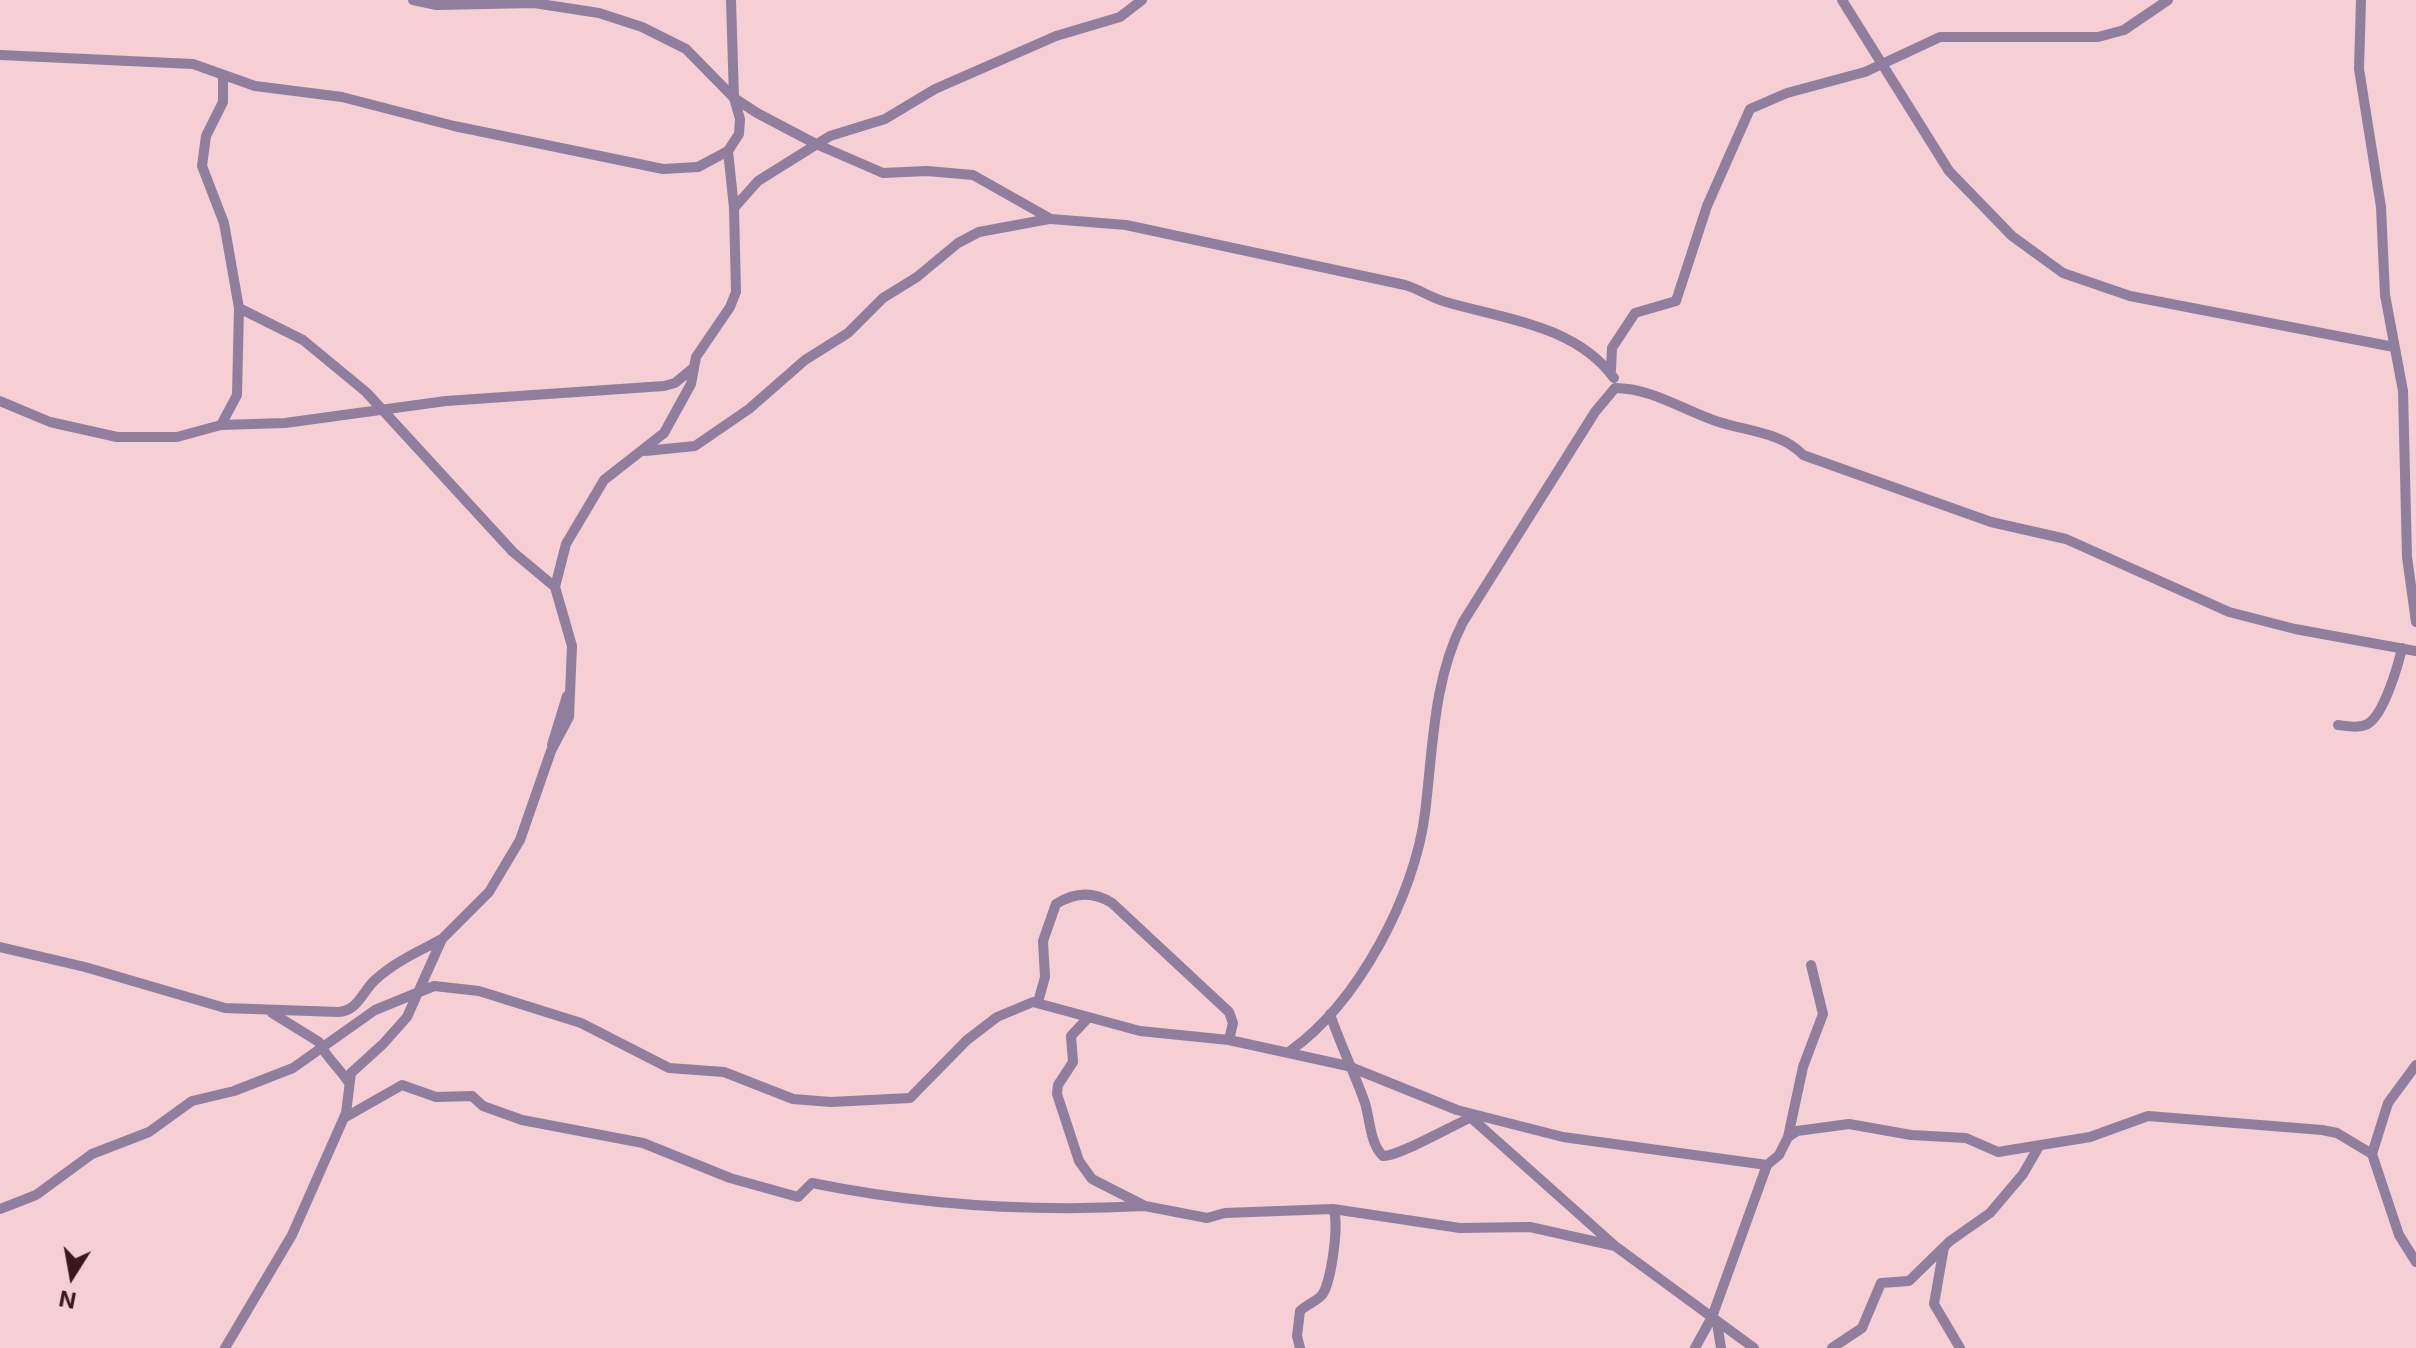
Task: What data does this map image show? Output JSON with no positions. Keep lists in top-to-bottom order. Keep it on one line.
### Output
{"north":"bottom"}
